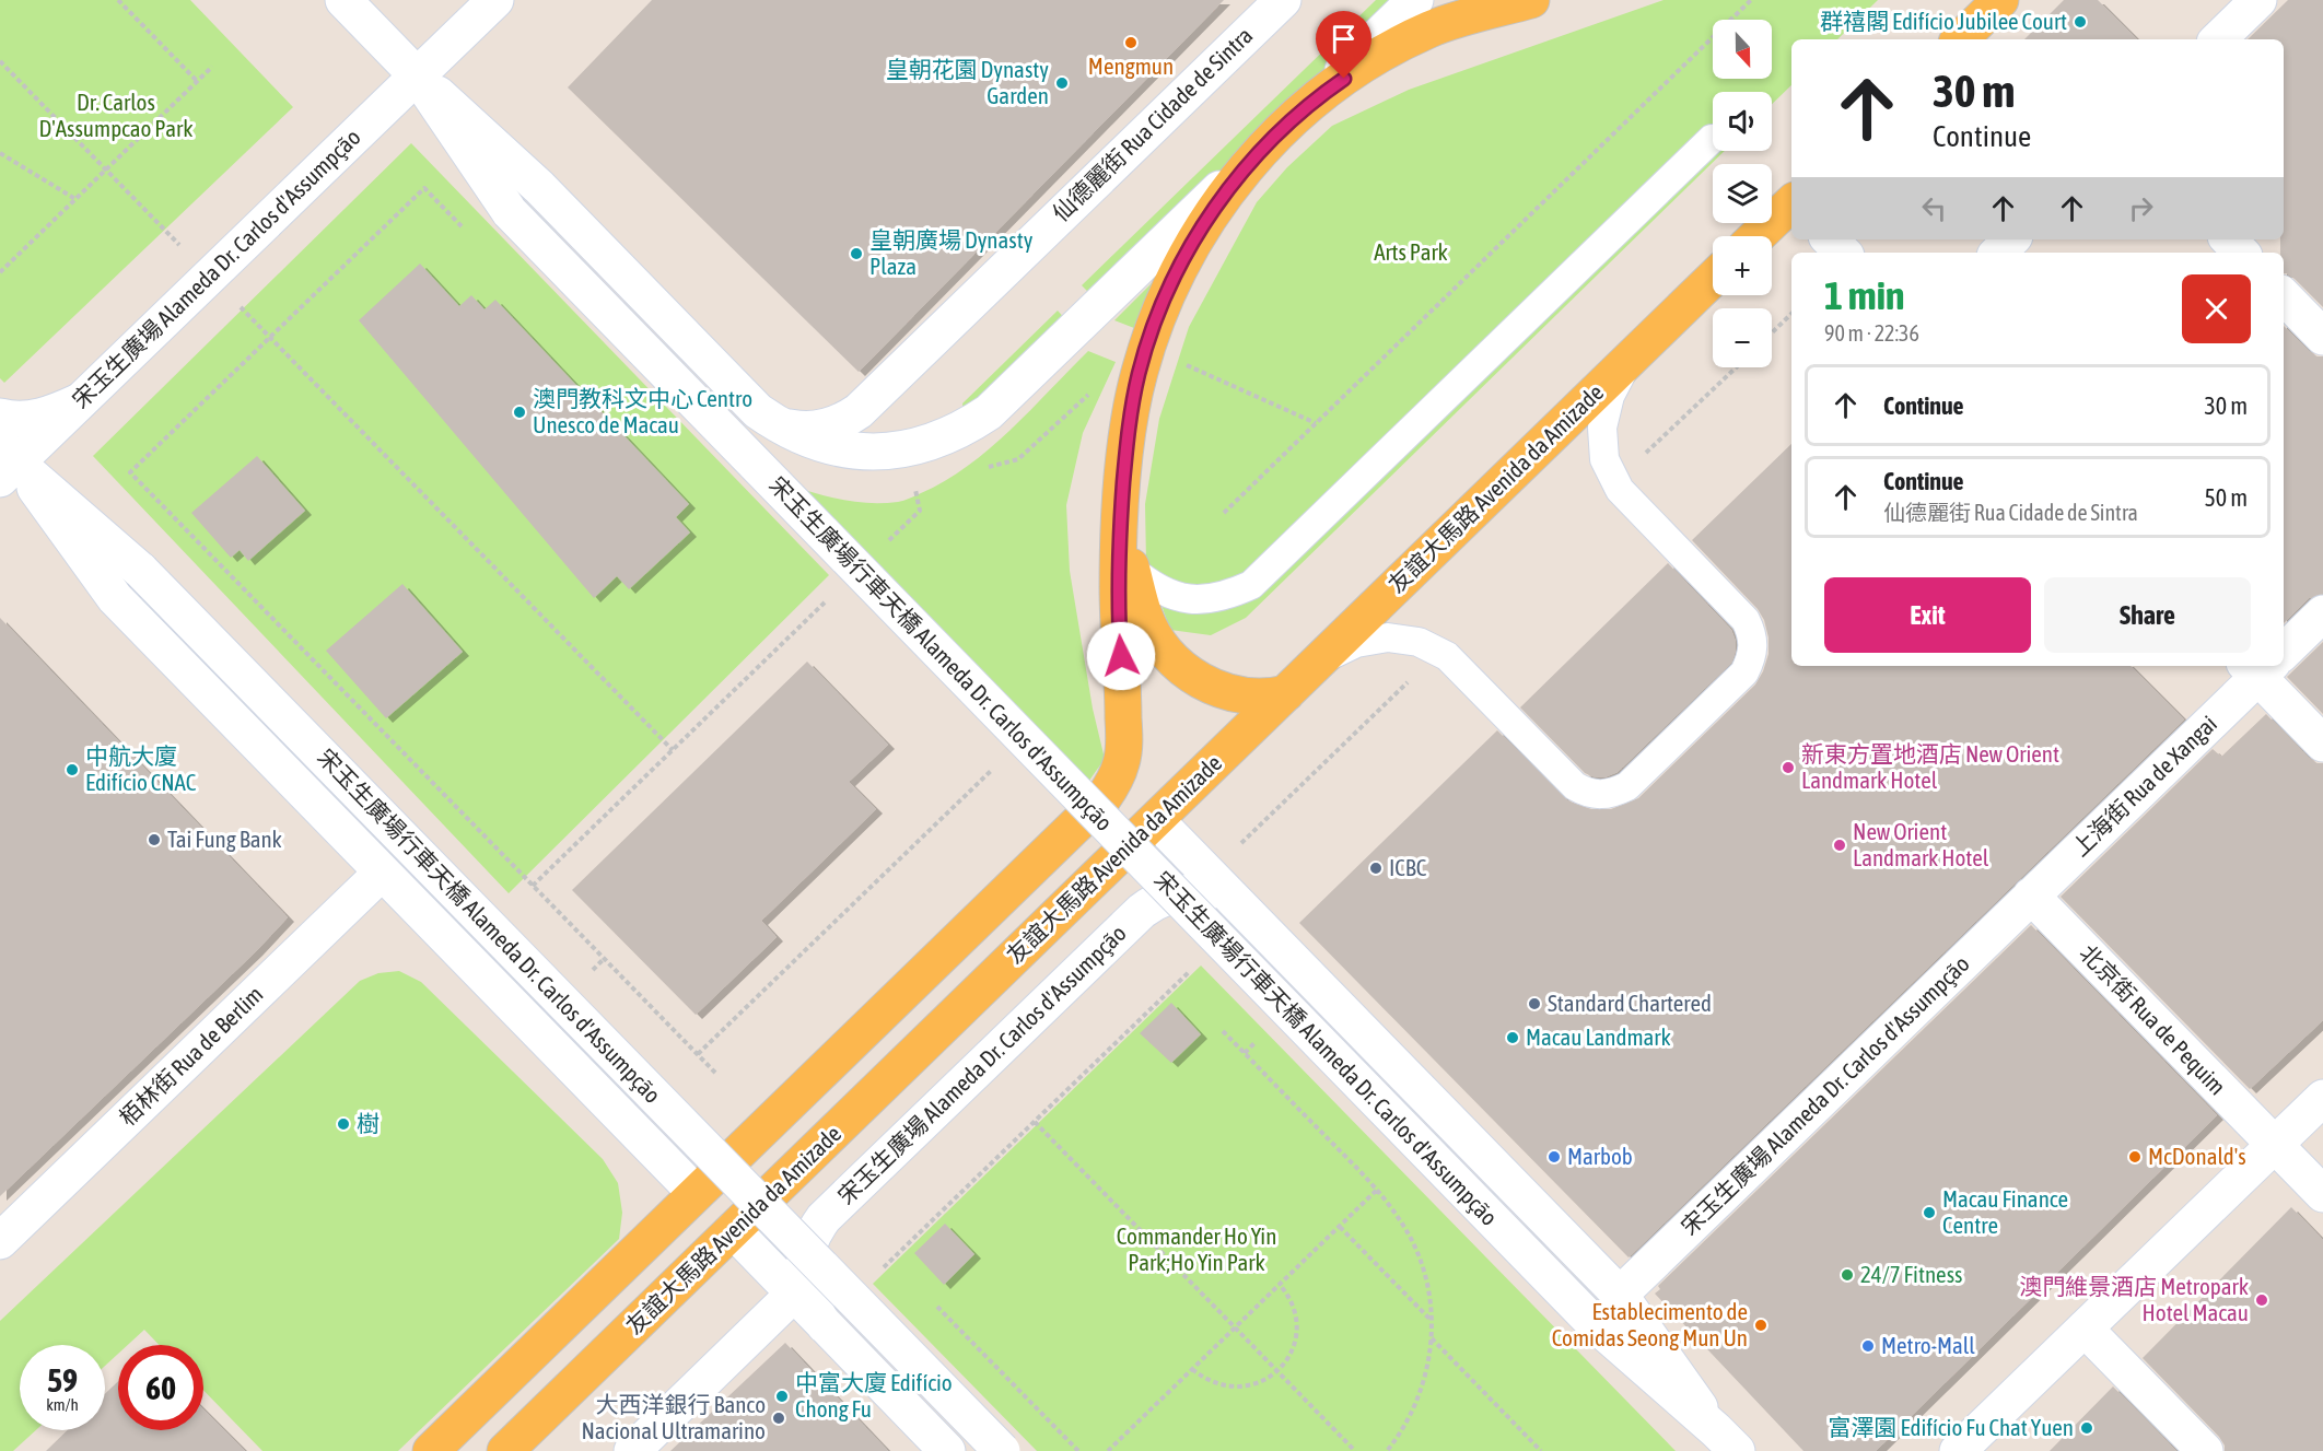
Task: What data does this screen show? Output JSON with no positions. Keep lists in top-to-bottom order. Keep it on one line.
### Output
{"streets":{"main road":["友誼大馬路 Avenida da Amizade"],"street":["仙德麗街 Rua Cidade de Sintra","宋玉生廣場 Alameda Dr. Carlos d'Assumpção","宋玉生廣場行車天橋 Alameda Dr. Carlos d'Assumpção","上海街 Rua de Xangai","北京街 Rua de Pequim","栢林街 Rua de Berlim"]},"crossings":[["宋玉生廣場 Alameda Dr. Carlos d'Assumpção","友誼大馬路 Avenida da Amizade"],["宋玉生廣場 Alameda Dr. Carlos d'Assumpção","宋玉生廣場行車天橋 Alameda Dr. Carlos d'Assumpção"],["宋玉生廣場 Alameda Dr. Carlos d'Assumpção","上海街 Rua de Xangai"],["宋玉生廣場 Alameda Dr. Carlos d'Assumpção","北京街 Rua de Pequim"],["上海街 Rua de Xangai","北京街 Rua de Pequim"]],"parks":["Dr. Carlos D'Assumpcao Park","Arts Park","Commander Ho Yin Park;Ho Yin Park"],"places":["群禧閣 Edifício Jubilee Court","Mengmun","皇朝花園 Dynasty Garden","皇朝廣場 Dynasty Plaza","澳門教科文中心 Centro Unesco de Macau","新東方置地酒店 New Orient Landmark Hotel","中航大廈 Edifício CNAC","Tai Fung Bank","New Orient Landmark Hotel","ICBC","Standard Chartered","Macau Landmark","樹","Marbob","McDonald's","Macau Finance Centre","24/7 Fitness","澳門維景酒店 Metropark Hotel Macau","Establecimento de Comidas Seong Mun Un","Metro-Mall","中富大廈 Edifício Chong Fu","大西洋銀行 Banco Nacional Ultramarino","富澤園 Edifício Fu Chat Yuen"],"north":"bottom","page":{"map_buttons":["+","−"],"turn":["30 m","Continue"],"heading":["1 min","90 m · 22:36"],"list":[{"name":"Continue","value":"30 m"},{"name":"Continue","note":"仙德麗街 Rua Cidade de Sintra","value":"50 m"}],"buttons":["Exit","Share"],"speed":"59 km/h","limit":"60"}}
